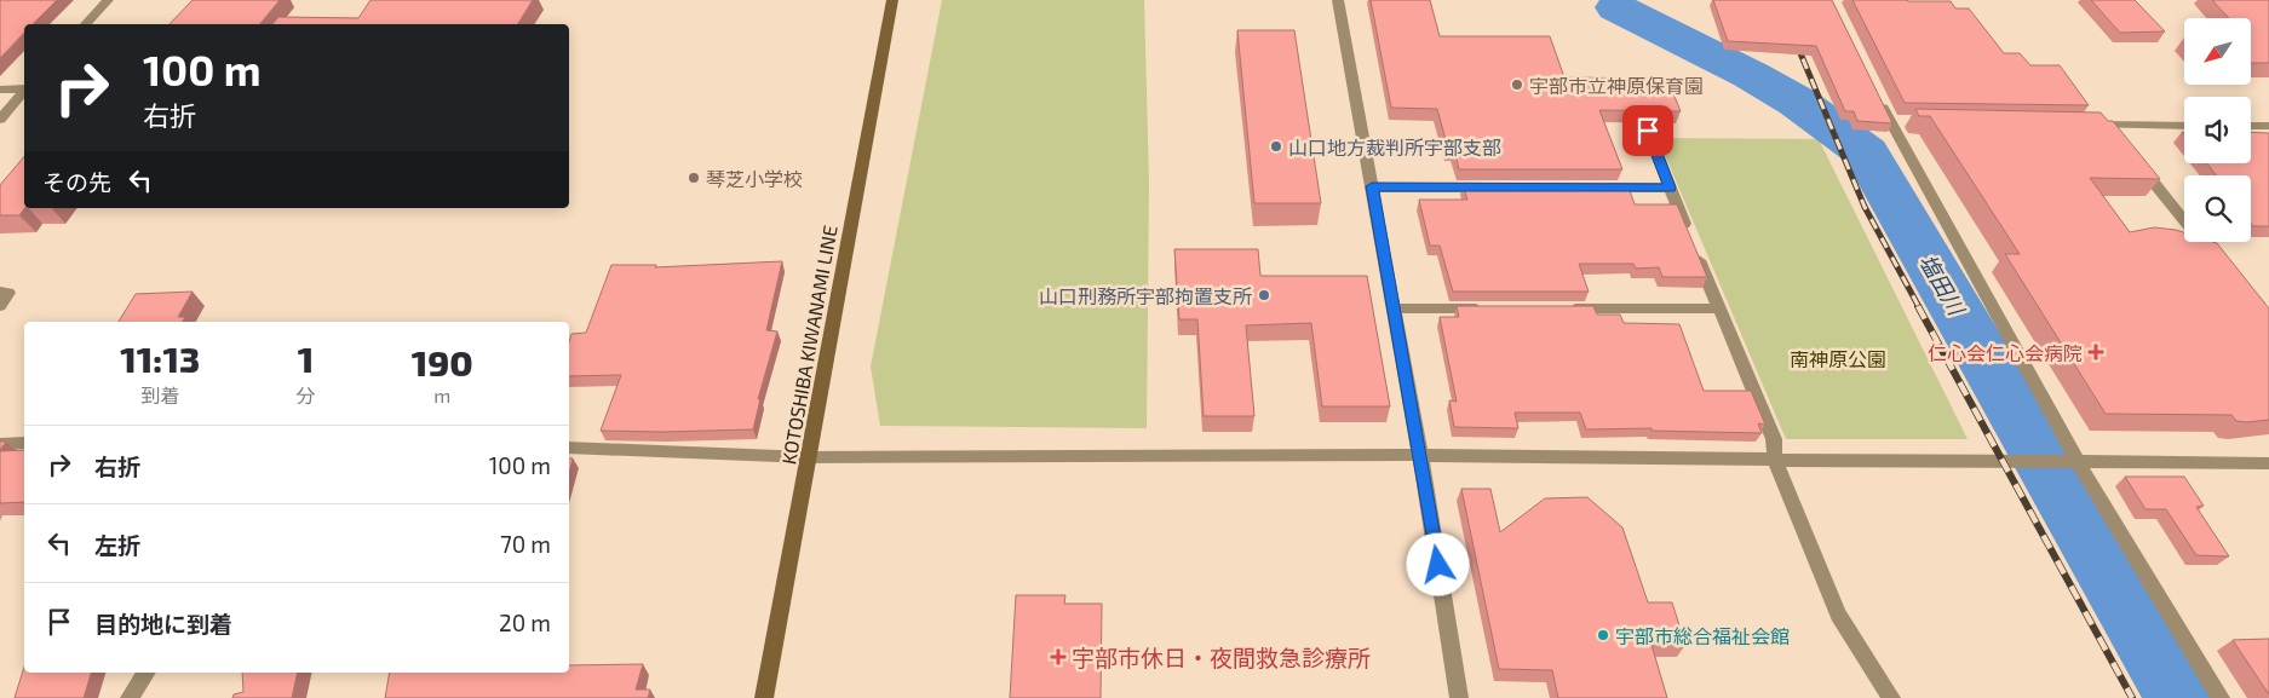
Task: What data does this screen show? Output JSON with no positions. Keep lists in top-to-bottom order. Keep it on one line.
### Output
{"streets":{"main road":["KOTOSHIBA KIWANAMI LINE"]},"water":["塩田川"],"parks":["南神原公園"],"places":{"other":["宇部市立神原保育園","山口地方裁判所宇部支部","琴芝小学校","山口刑務所宇部拘置支所","宇部市総合福祉会館"],"health":["仁心会仁心会病院","宇部市休日・夜間救急診療所"]},"north":"bottom left","page":{"turn":["100 m","右折"],"then":"その先","eta":["11:13","到着","1","分","190","m"],"list":[{"name":"右折","value":"100 m"},{"name":"左折","value":"70 m"},{"name":"目的地に到着","value":"20 m"}]}}
